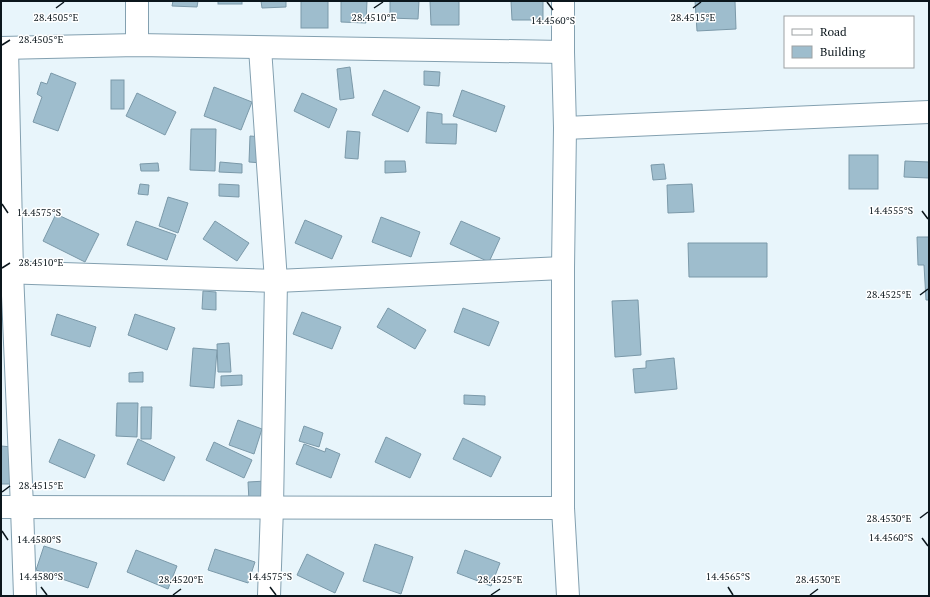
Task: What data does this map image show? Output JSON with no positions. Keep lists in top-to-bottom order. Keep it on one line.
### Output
{"legend":["Road","Building"],"coordinates":["28.4505°E","28.4510°E","28.4515°E","14.4560°S","14.4555°S","14.4575°S","28.4525°E","28.4530°E","14.4580°S","14.4565°S","28.4520°E"]}
